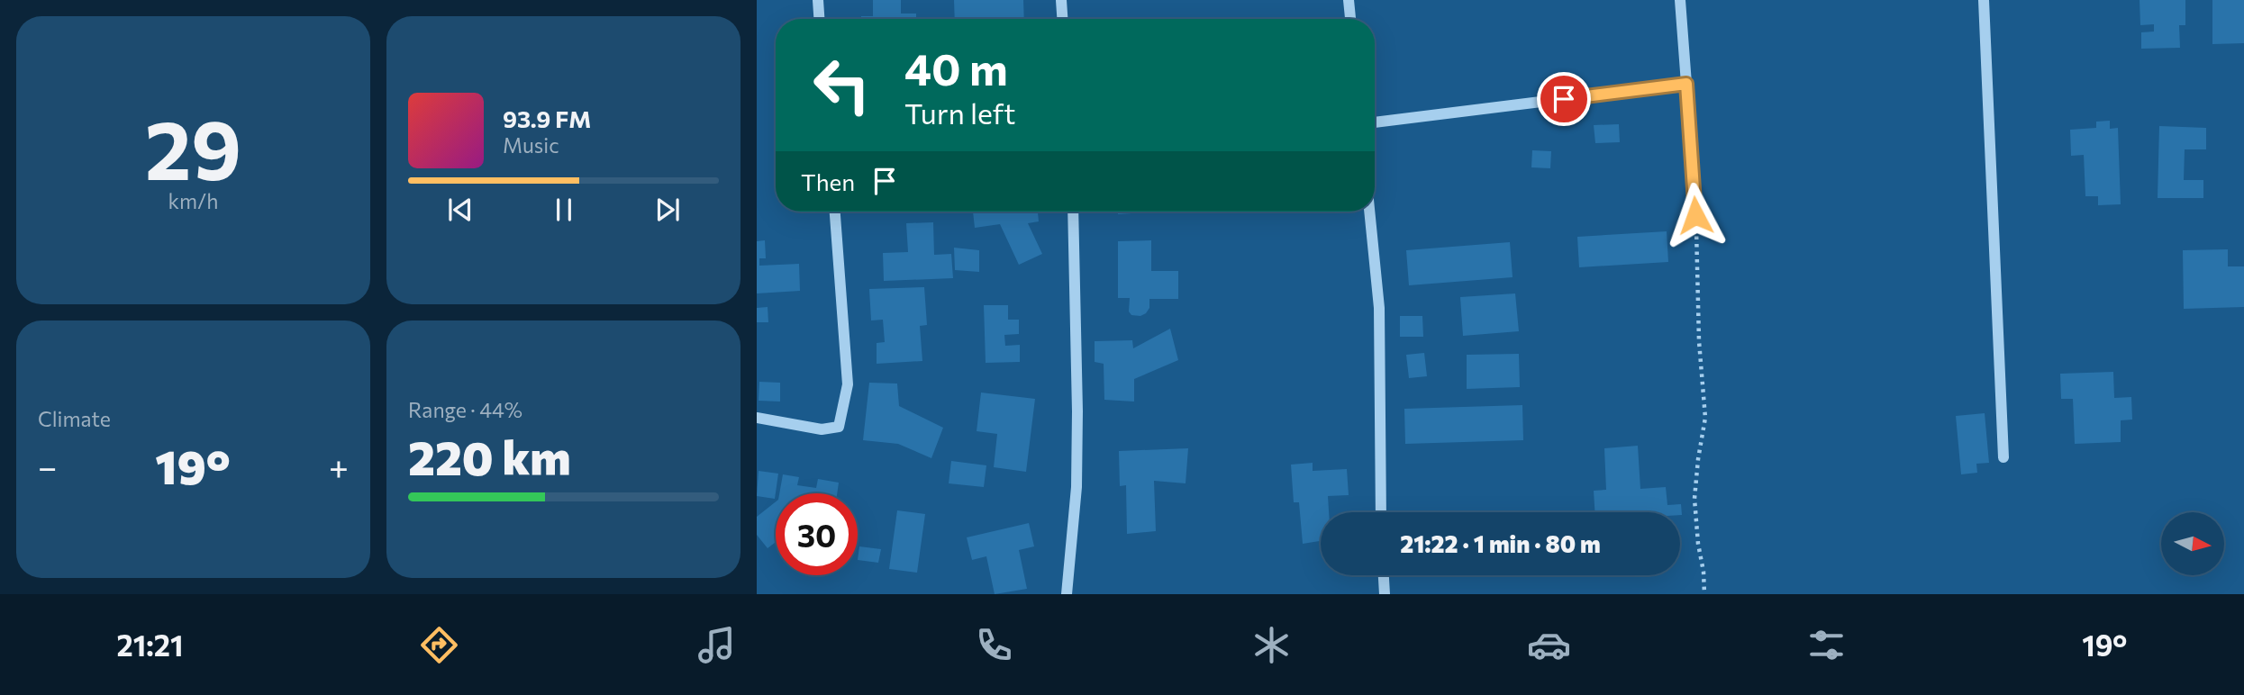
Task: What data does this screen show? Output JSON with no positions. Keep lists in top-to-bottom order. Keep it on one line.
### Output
{"north":"right","page":{"tile":[["29","km/h"],"Climate",["Range · 44%","220 km"]],"turn":["40 m","Turn left"],"song":["93.9 FM","Music"],"then":"Then","heat":["−","19°","+"],"limit":"30","trip":"21:22 · 1 min · 80 m","tabs":["21:21","19°"]}}
